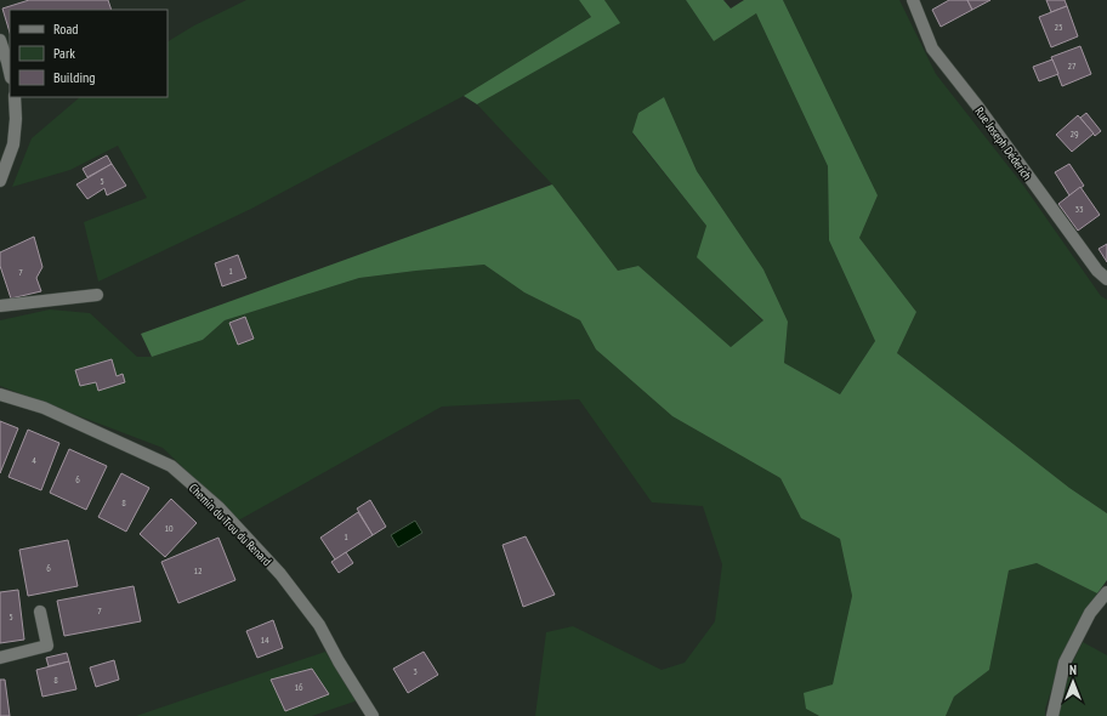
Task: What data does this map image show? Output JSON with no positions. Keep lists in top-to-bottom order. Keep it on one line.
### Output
{"streets":{"street":["Rue Joseph Déderich","Chemin du Trou du Renard"]},"house_numbers":["25","27","29","5","33","1","7","4","6","8","10","1","6","12","7","5","14","3","8","16"],"legend":["Road","Park","Building"],"north":"top"}
